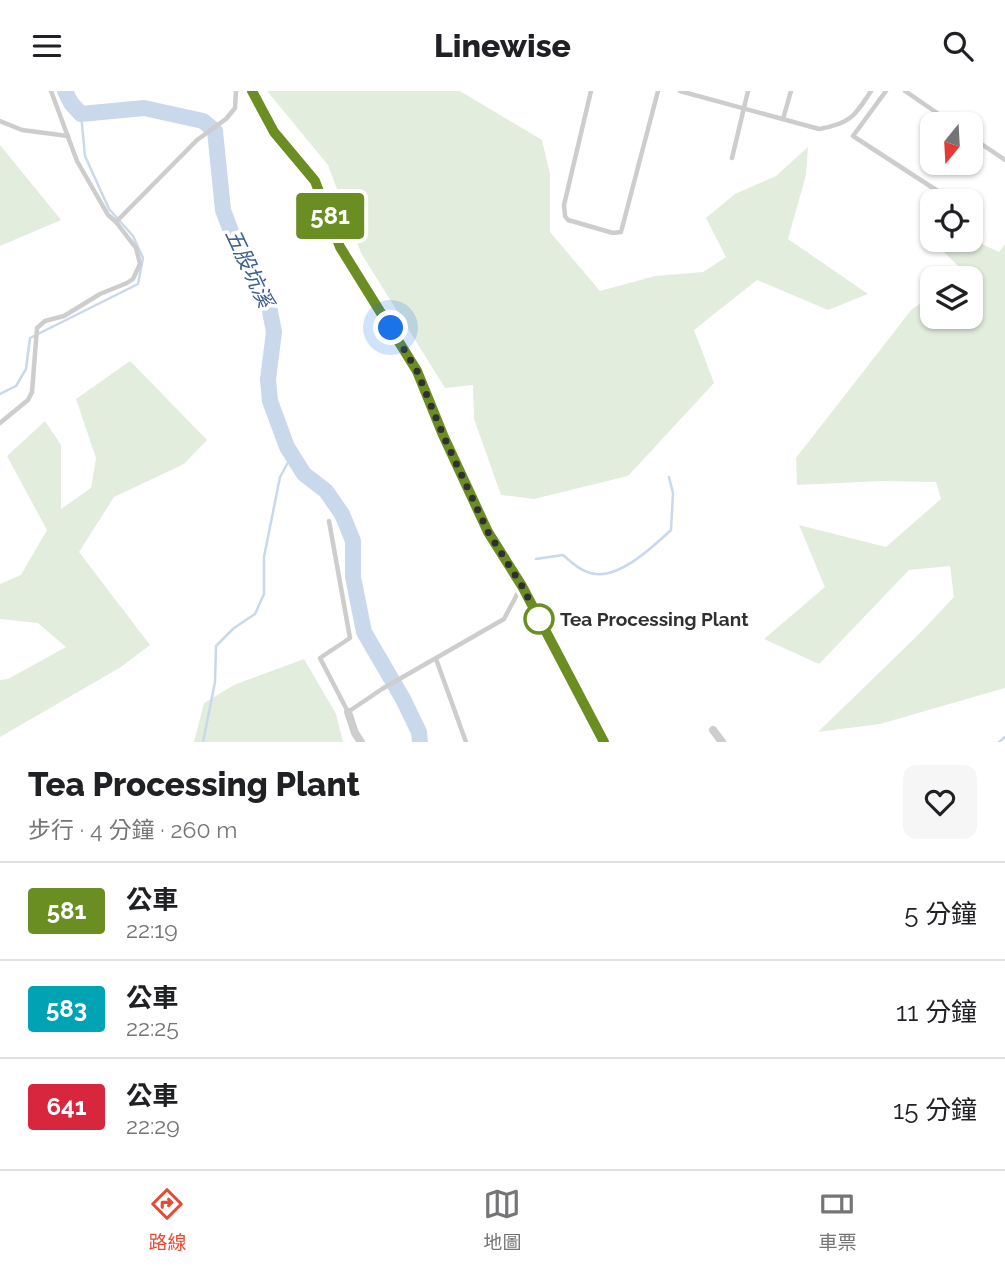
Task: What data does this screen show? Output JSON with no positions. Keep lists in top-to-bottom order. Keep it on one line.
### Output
{"water":["五股坑溪"],"places":["Tea Processing Plant"],"lines":["bus line 581"],"north":"bottom","page":{"header":"Linewise","on_map":"581","heading":["Tea Processing Plant","步行 · 4 分鐘 · 260 m"],"list":[{"mark":"581","name":"公車","note":"22:19","value":"5 分鐘"},{"mark":"583","name":"公車","note":"22:25","value":"11 分鐘"},{"mark":"641","name":"公車","note":"22:29","value":"15 分鐘"}],"tabs":["路線","地圖","車票"]}}
